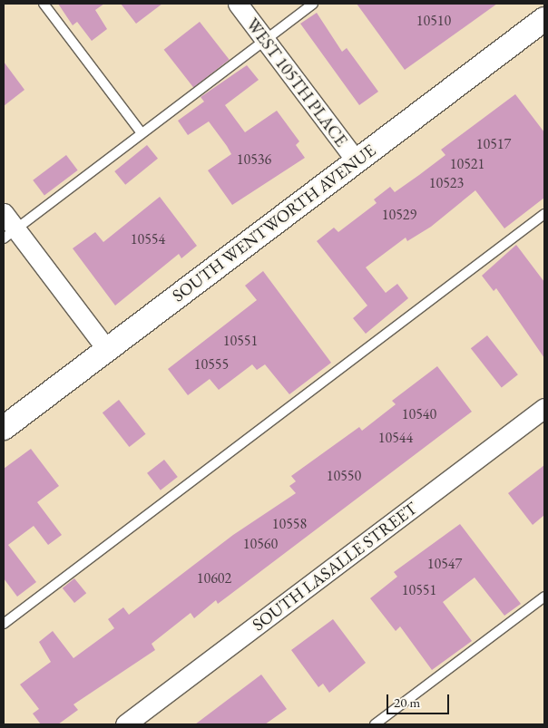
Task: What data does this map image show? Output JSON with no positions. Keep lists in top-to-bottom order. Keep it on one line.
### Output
{"streets":{"street":["WEST 105TH PLACE","SOUTH WENTWORTH AVENUE","SOUTH LASALLE STREET"]},"crossings":[["WEST 105TH PLACE","SOUTH WENTWORTH AVENUE"]],"house_numbers":["10510","10517","10536","10521","10523","10529","10554","10551","10555","10540","10544","10550","10558","10560","10547","10602","10551"],"scale_bar":"20 m"}
